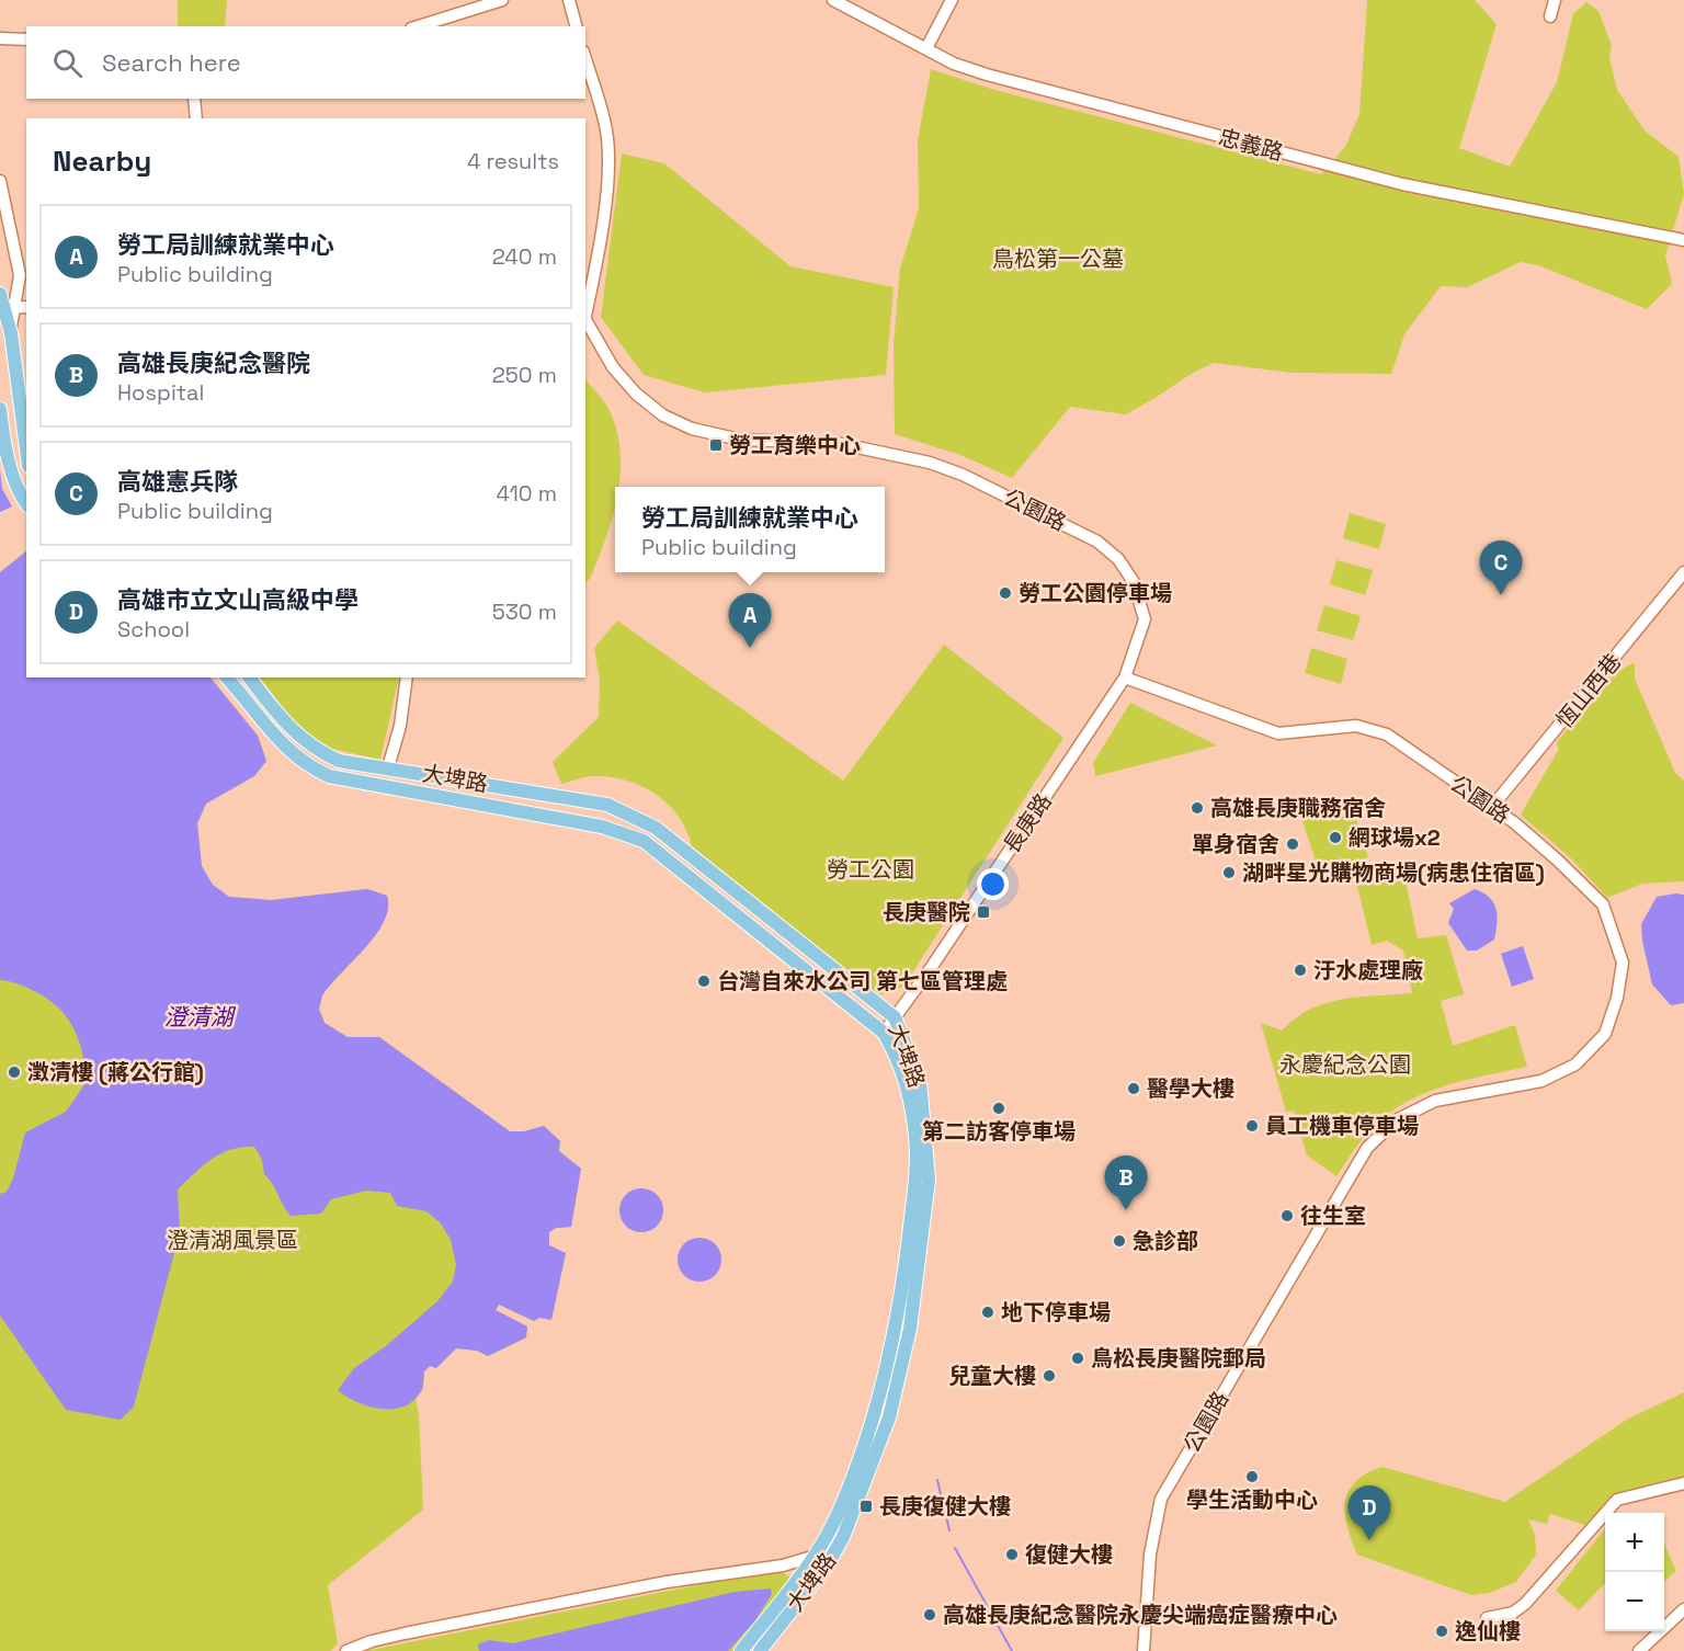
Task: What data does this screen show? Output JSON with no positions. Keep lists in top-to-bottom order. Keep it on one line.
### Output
{"streets":{"main road":["大埤路"],"street":["忠義路","公園路","恆山西巷","長庚路"]},"crossings":[["公園路","恆山西巷"],["公園路","長庚路"],["大埤路","長庚路"]],"water":["澄清湖"],"parks":["鳥松第一公墓","勞工公園","永慶紀念公園","澄清湖風景區"],"places":{"transit":["勞工育樂中心","長庚醫院","長庚復健大樓"],"other":["勞工公園停車場","高雄長庚職務宿舍","網球場x2","單身宿舍","湖畔星光購物商場(病患住宿區)","汙水處理廠","台灣自來水公司 第七區管理處","澂清樓 (蔣公行館)","醫學大樓","第二訪客停車場","員工機車停車場","往生室","急診部","地下停車場","鳥松長庚醫院郵局","兒童大樓","學生活動中心","復健大樓","高雄長庚紀念醫院永慶尖端癌症醫療中心","逸仙樓"]},"page":{"search":"Search here","heading":["Nearby","4 results"],"list":[{"mark":"A","name":"勞工局訓練就業中心","note":"Public building","value":"240 m"},{"mark":"B","name":"高雄長庚紀念醫院","note":"Hospital","value":"250 m"},{"mark":"C","name":"高雄憲兵隊","note":"Public building","value":"410 m"},{"mark":"D","name":"高雄市立文山高級中學","note":"School","value":"530 m"}],"popup":["勞工局訓練就業中心","Public building"],"pins":["C","A","B","D"],"map_buttons":["+","−"]}}
